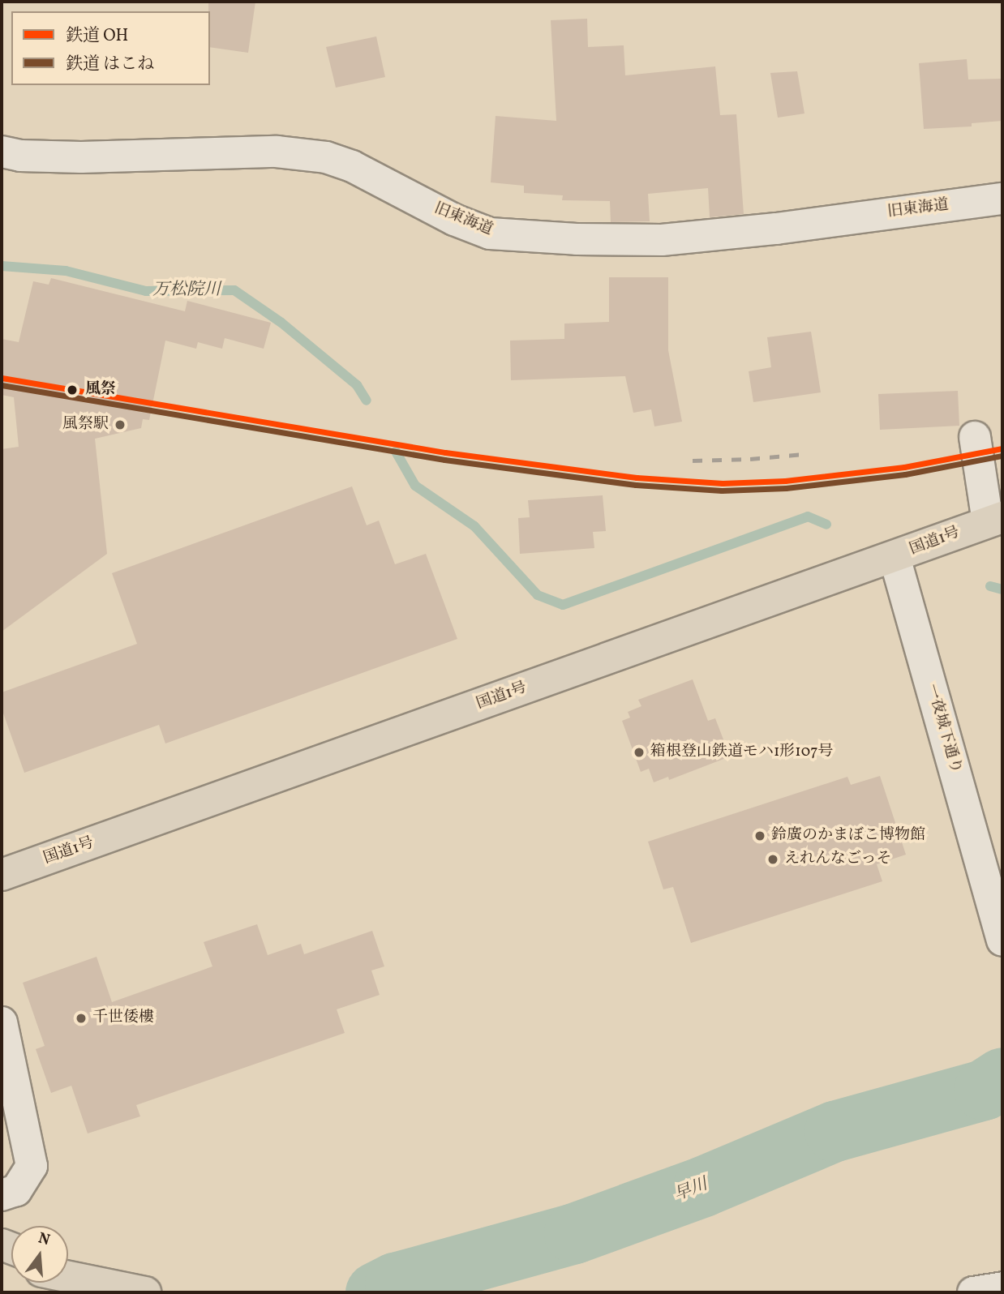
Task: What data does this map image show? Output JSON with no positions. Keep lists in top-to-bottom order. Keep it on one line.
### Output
{"streets":{"highway":["国道1号"],"street":["旧東海道","一夜城下通り"]},"crossings":[["国道1号","一夜城下通り"]],"water":["万松院川","早川"],"places":["風祭","風祭駅","箱根登山鉄道モハ1形107号","鈴廣のかまぼこ博物館","えれんなごっそ","千世倭樓"],"lines":["rail line OH","rail line はこね"],"legend":["鉄道 OH","鉄道 はこね"],"north":"top"}
